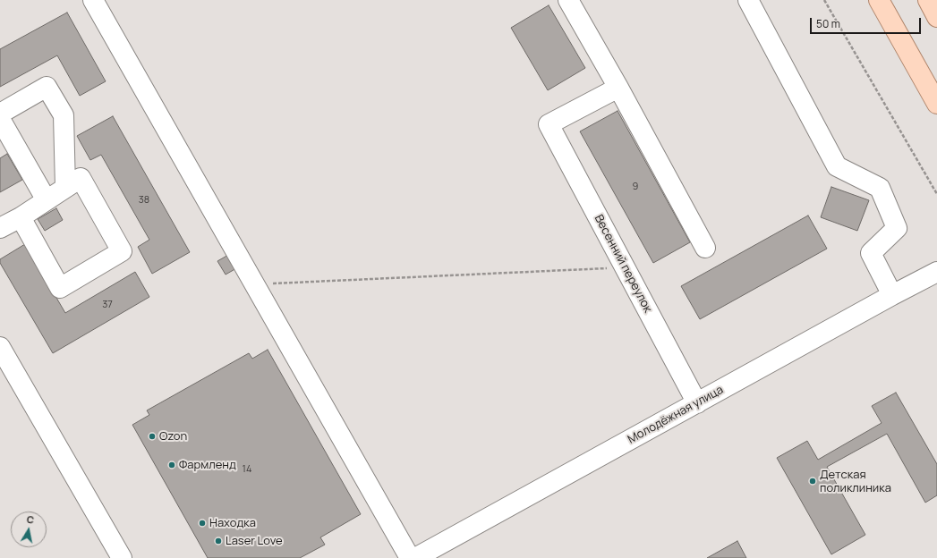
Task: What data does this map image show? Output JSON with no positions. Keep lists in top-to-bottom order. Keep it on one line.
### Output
{"streets":{"street":["Весенний переулок","Молодёжная улица"]},"crossings":[["Весенний переулок","Молодёжная улица"]],"places":["Ozon","Фармленд","Детская поликлиника","Находка","Laser Love"],"house_numbers":["9","38","37","14"],"scale_bar":"50 m","north":"top"}
